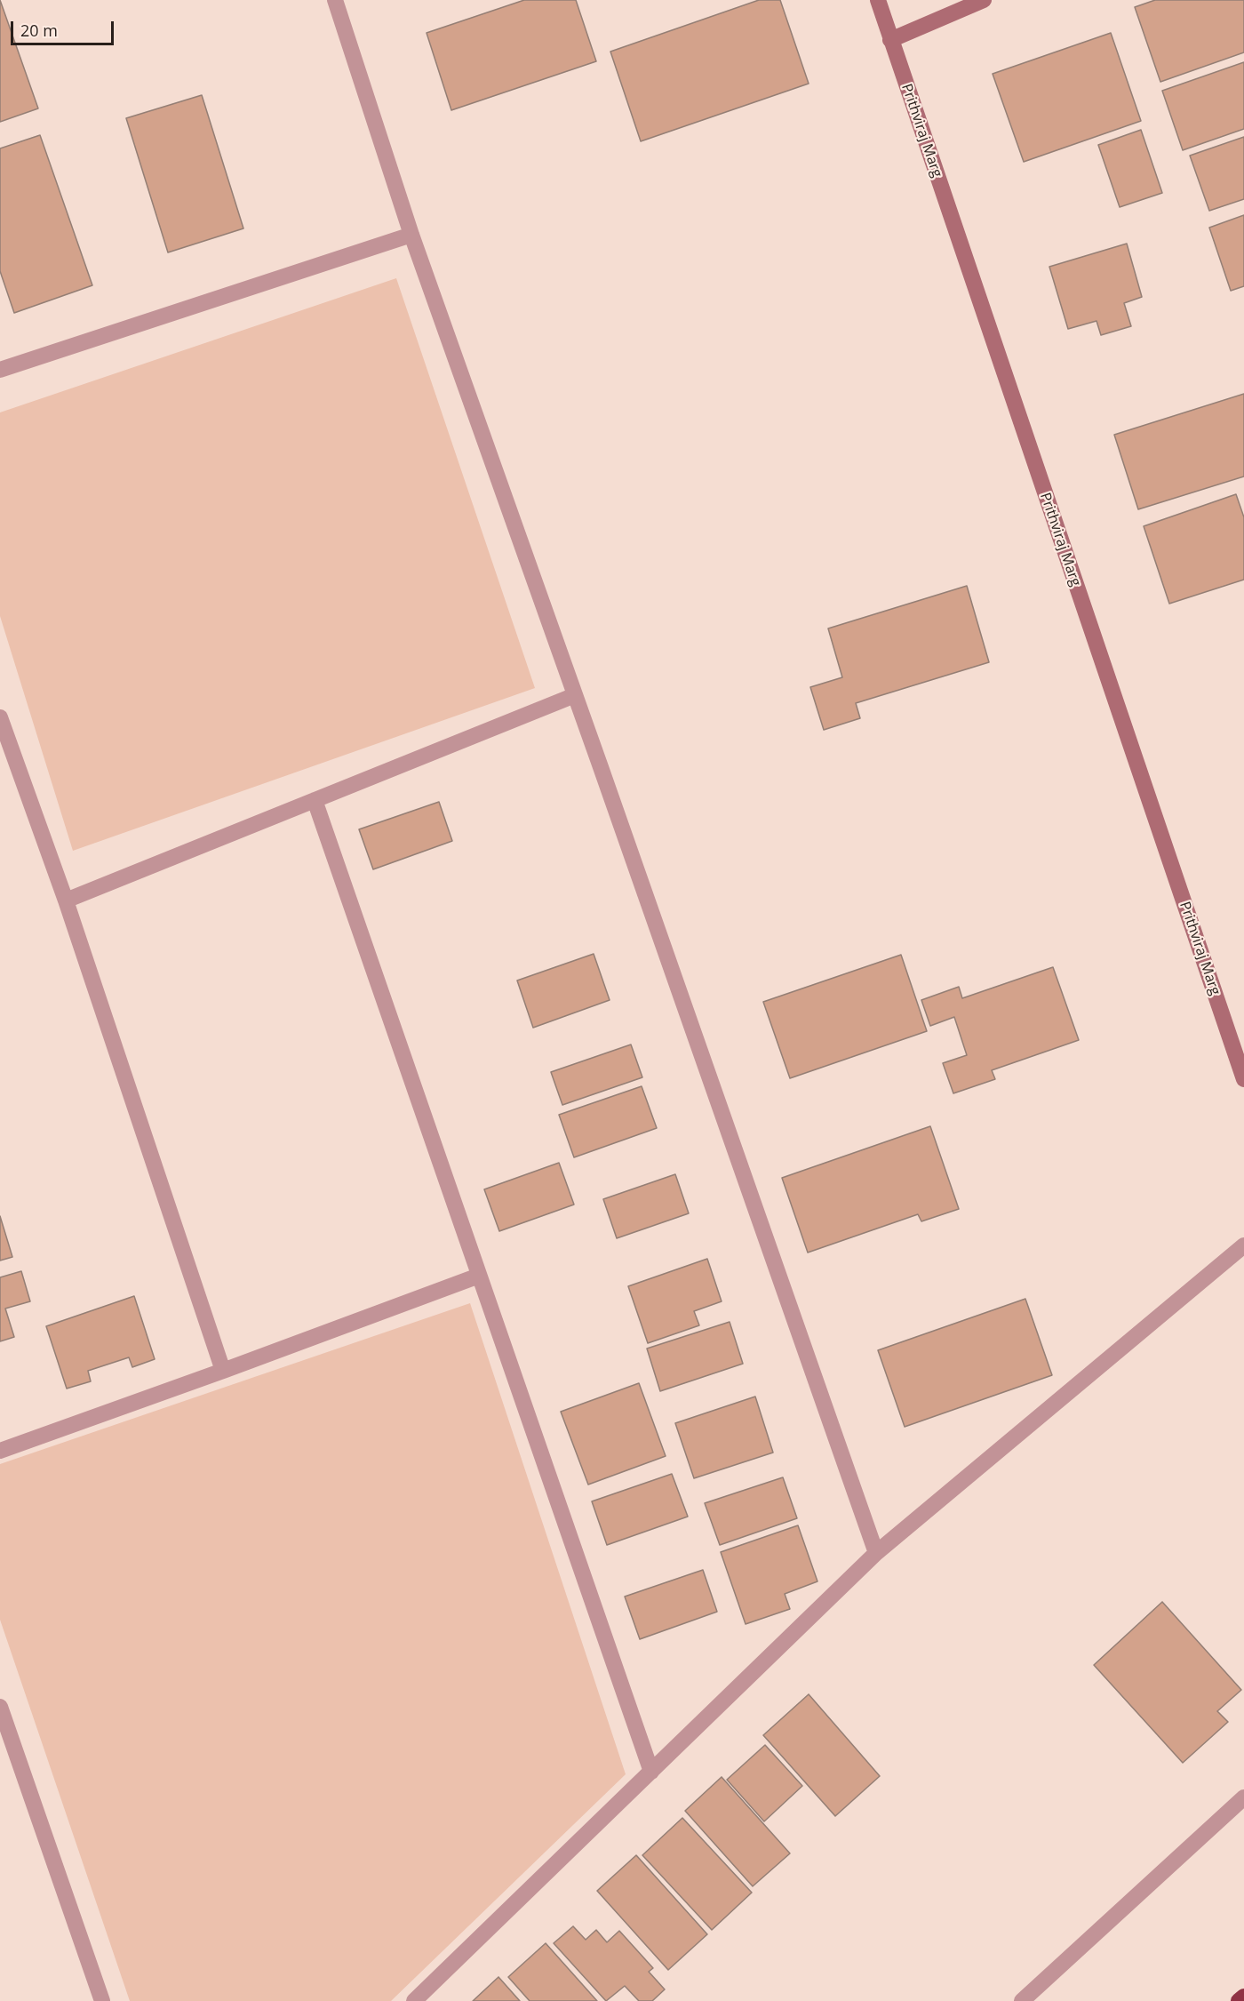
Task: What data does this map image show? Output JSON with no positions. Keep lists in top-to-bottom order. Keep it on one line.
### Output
{"streets":{"street":["Prithviraj Marg"]},"scale_bar":"20 m"}
